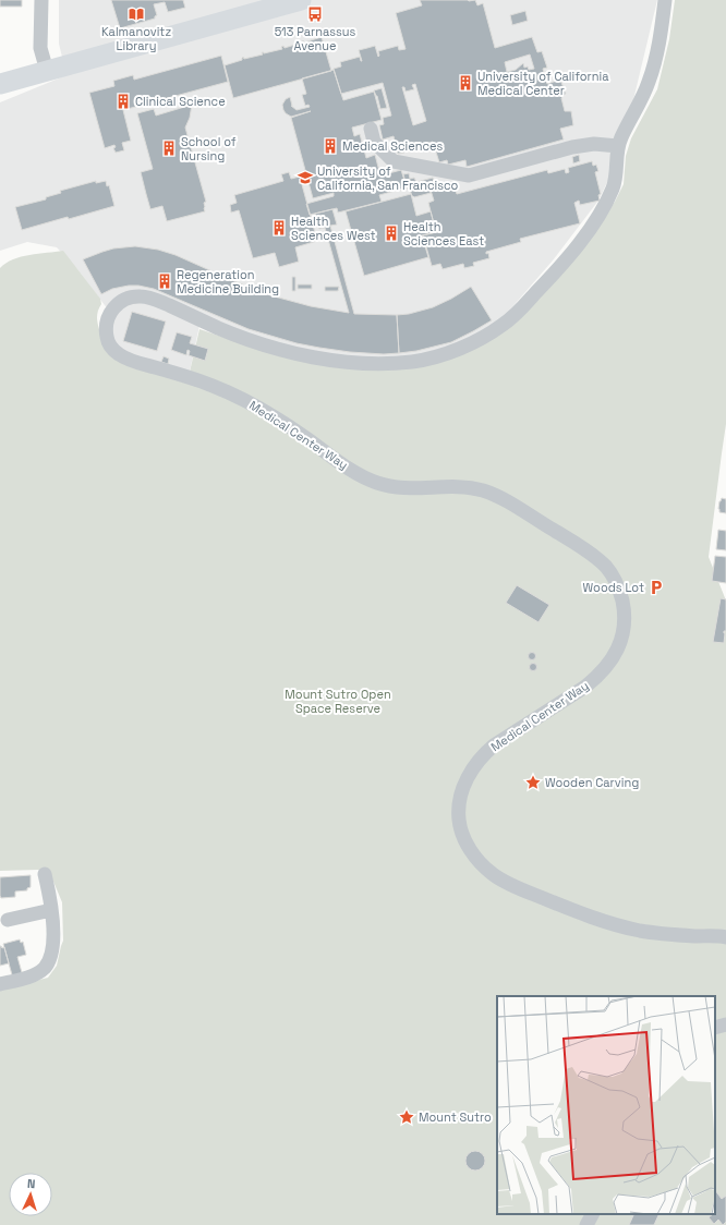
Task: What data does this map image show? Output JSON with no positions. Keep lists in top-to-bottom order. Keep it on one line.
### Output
{"streets":{"street":["Medical Center Way"]},"parks":["Mount Sutro Open Space Reserve"],"places":{"library":["Kalmanovitz Library"],"bus stop":["513 Parnassus Avenue"],"building":["University of California Medical Center","Clinical Science","Medical Sciences","School of Nursing","Health Sciences West","Health Sciences East","Regeneration Medicine Building"],"school or university":["University of California, San Francisco"],"parking":["Woods Lot"],"place":["Wooden Carving","Mount Sutro"]},"north":"top"}
